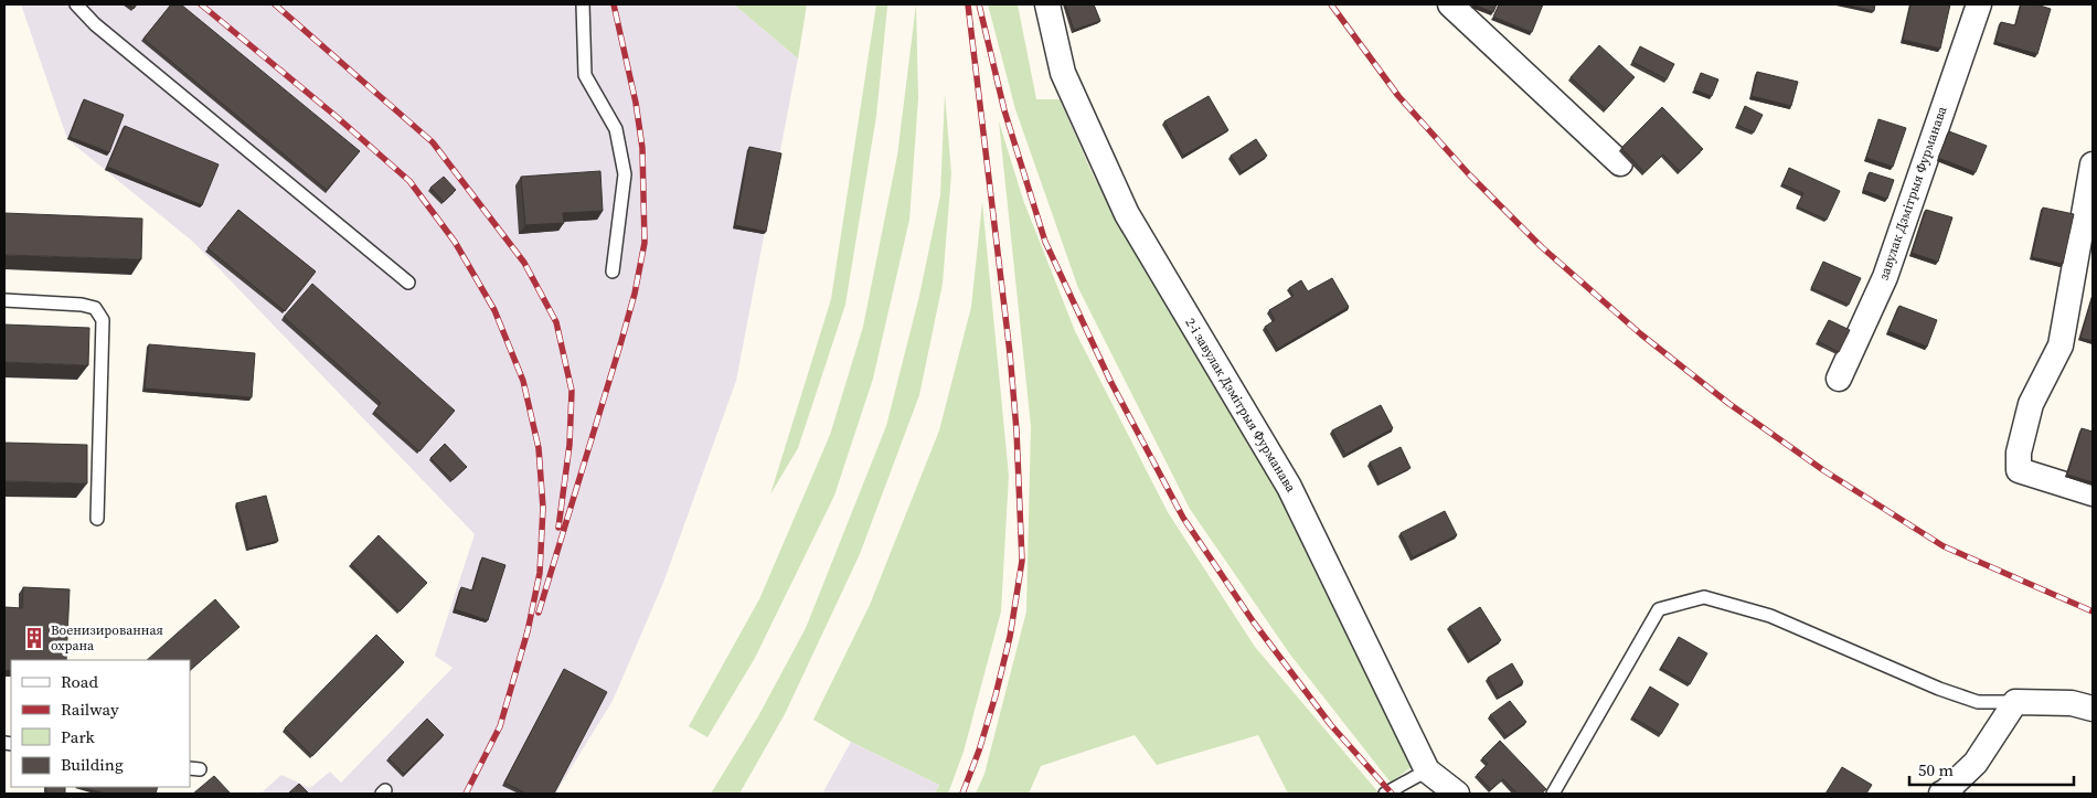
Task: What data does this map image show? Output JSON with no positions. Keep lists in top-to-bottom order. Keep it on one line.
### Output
{"streets":{"street":["завулак Дзмітрыя Фурманава","2-і завулак Дзмітрыя Фурманава"]},"places":{"building":["Военизированная охрана"]},"legend":["Road","Railway","Park","Building"],"scale_bar":"50 m"}
